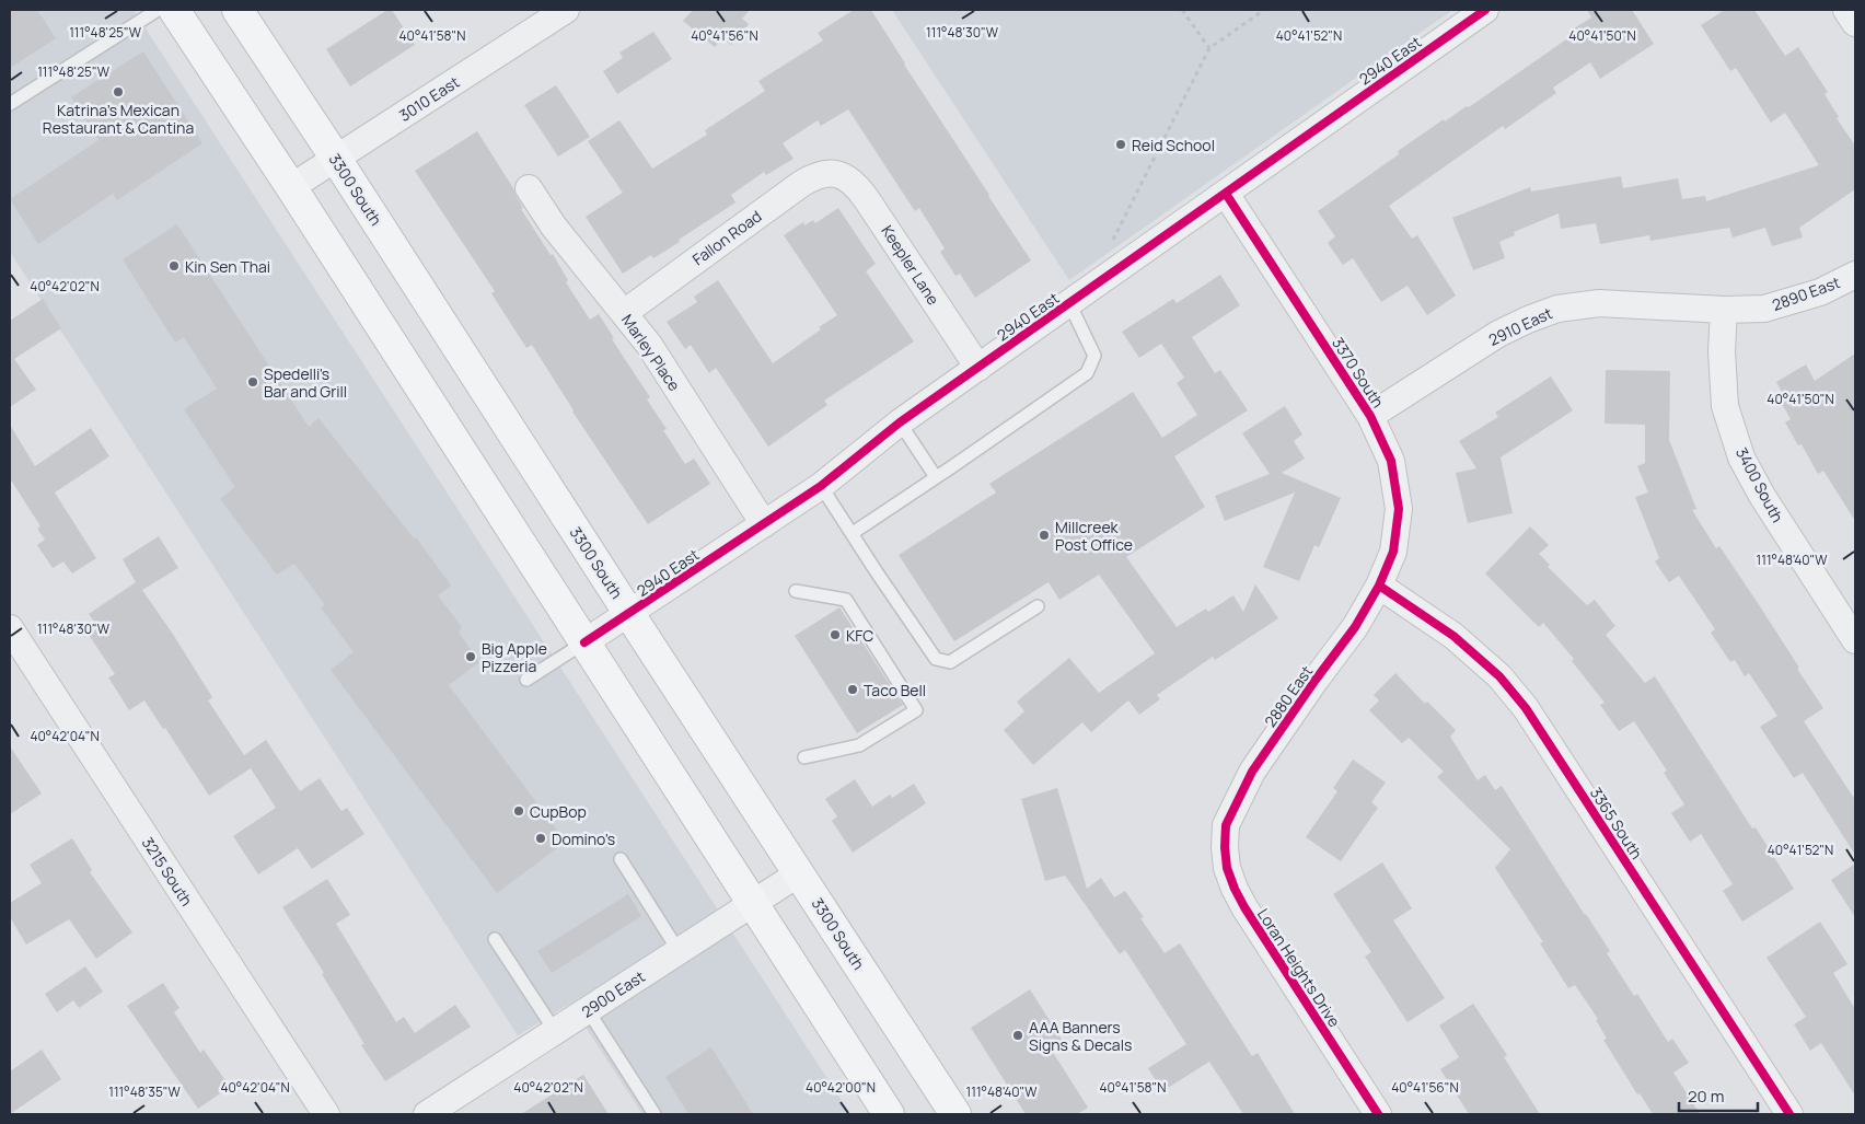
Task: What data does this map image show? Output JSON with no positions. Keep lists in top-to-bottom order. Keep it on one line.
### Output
{"streets":{"main road":["3300 South"],"street":["2940 East","3010 East","Fallon Road","Keepler Lane","2890 East","2910 East","Marley Place","3370 South","3400 South","2880 East","3365 South","3215 South","Loran Heights Drive","2900 East"]},"crossings":[["2940 East","3300 South"],["2940 East","Keepler Lane"],["2940 East","Marley Place"],["2940 East","3370 South"],["3010 East","3300 South"],["3300 South","2900 East"],["Fallon Road","Keepler Lane"],["Fallon Road","Marley Place"],["2890 East","2910 East"],["2890 East","3400 South"],["2910 East","3370 South"],["2910 East","3400 South"],["3370 South","2880 East"],["3370 South","3365 South"],["2880 East","3365 South"],["2880 East","Loran Heights Drive"]],"places":["Katrina's Mexican Restaurant & Cantina","Reid School","Kin Sen Thai","Spedelli's Bar and Grill","Millcreek Post Office","KFC","Big Apple Pizzeria","Taco Bell","CupBop","Domino's","AAA Banners Signs & Decals"],"scale_bar":"20 m","coordinates":["111°48'25\"W","111°48'30\"W","40°41'58\"N","40°41'56\"N","40°41'52\"N","40°41'50\"N","40°42'02\"N","111°48'40\"W","40°42'04\"N","40°42'00\"N","111°48'35\"W"]}
